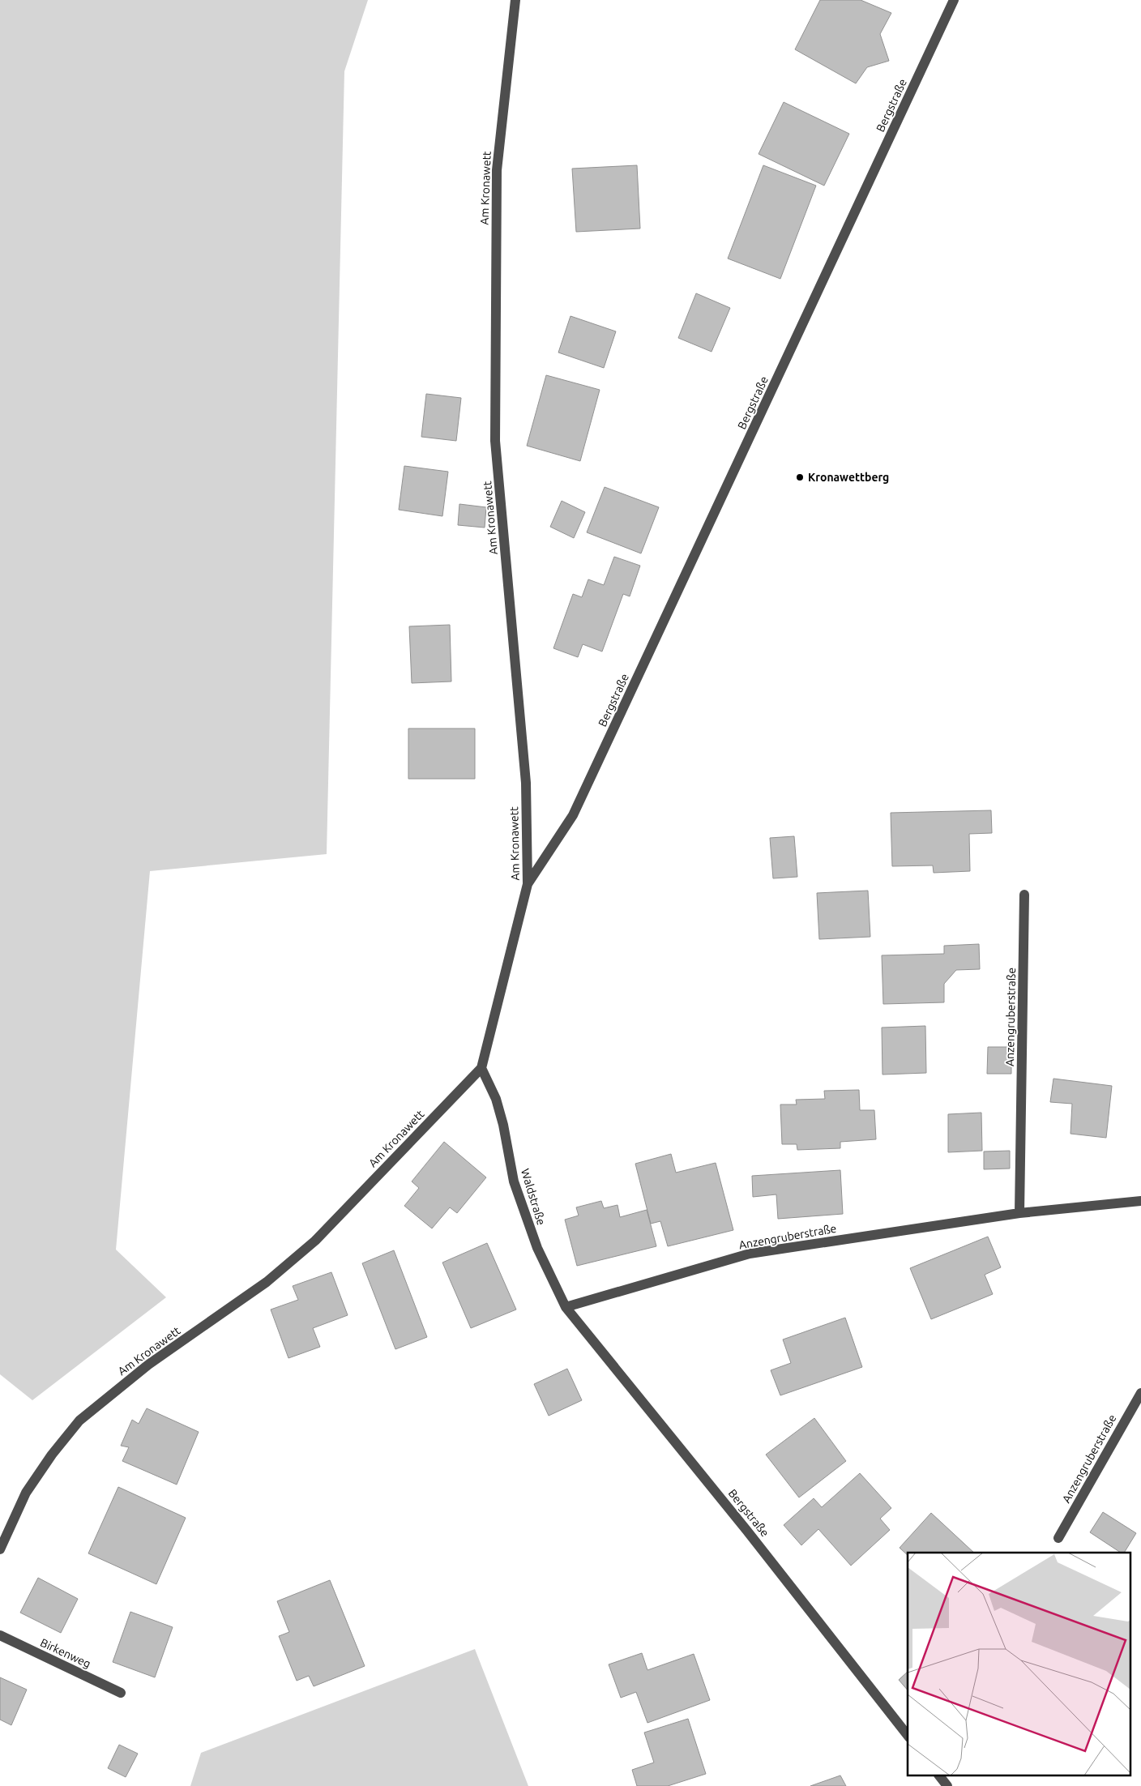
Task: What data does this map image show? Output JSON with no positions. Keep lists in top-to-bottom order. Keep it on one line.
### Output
{"streets":{"street":["Bergstraße","Am Kronawett","Anzengruberstraße","Waldstraße","Birkenweg"]},"crossings":[["Bergstraße","Am Kronawett"],["Bergstraße","Anzengruberstraße"],["Bergstraße","Waldstraße"],["Am Kronawett","Waldstraße"],["Anzengruberstraße","Waldstraße"]],"places":["Kronawettberg"]}
